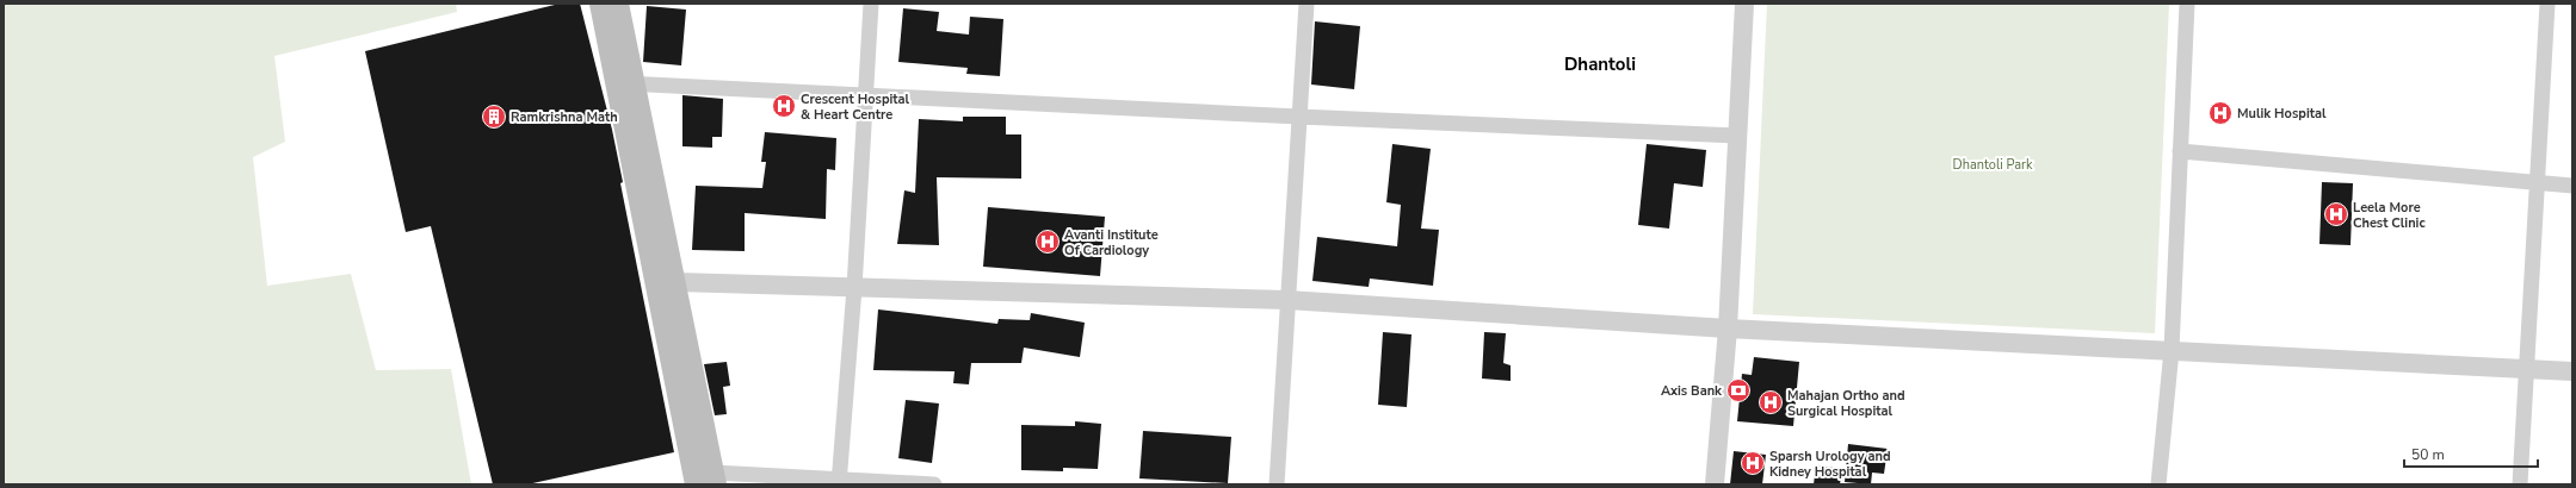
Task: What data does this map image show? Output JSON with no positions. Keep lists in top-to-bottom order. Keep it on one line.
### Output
{"districts":["Dhantoli"],"parks":["Dhantoli Park"],"places":{"hospital":["Crescent Hospital & Heart Centre","Mulik Hospital","Leela More Chest Clinic","Avanti Institute Of Cardiology","Mahajan Ortho and Surgical Hospital","Sparsh Urology and Kidney Hospital"],"building":["Ramkrishna Math"],"bank":["Axis Bank"]},"scale_bar":"50 m"}
